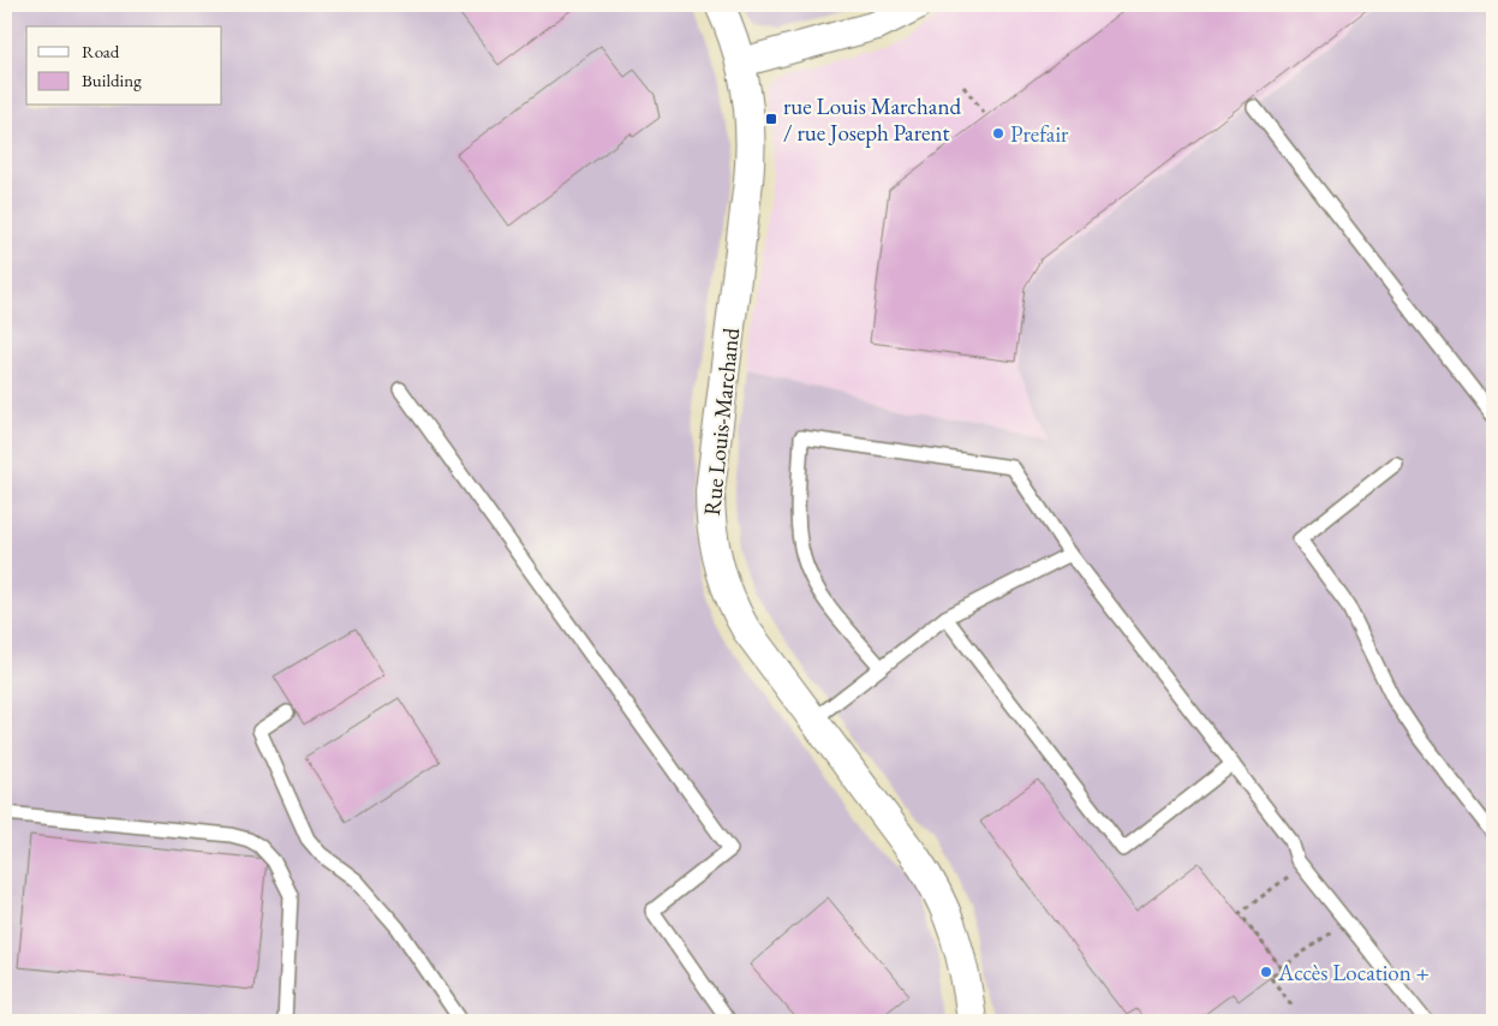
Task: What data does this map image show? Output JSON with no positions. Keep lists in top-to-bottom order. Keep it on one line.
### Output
{"streets":{"street":["Rue Louis-Marchand"]},"places":{"transit":["rue Louis Marchand / rue Joseph Parent"],"other":["Prefair","Accès Location +"]},"legend":["Road","Building"]}
